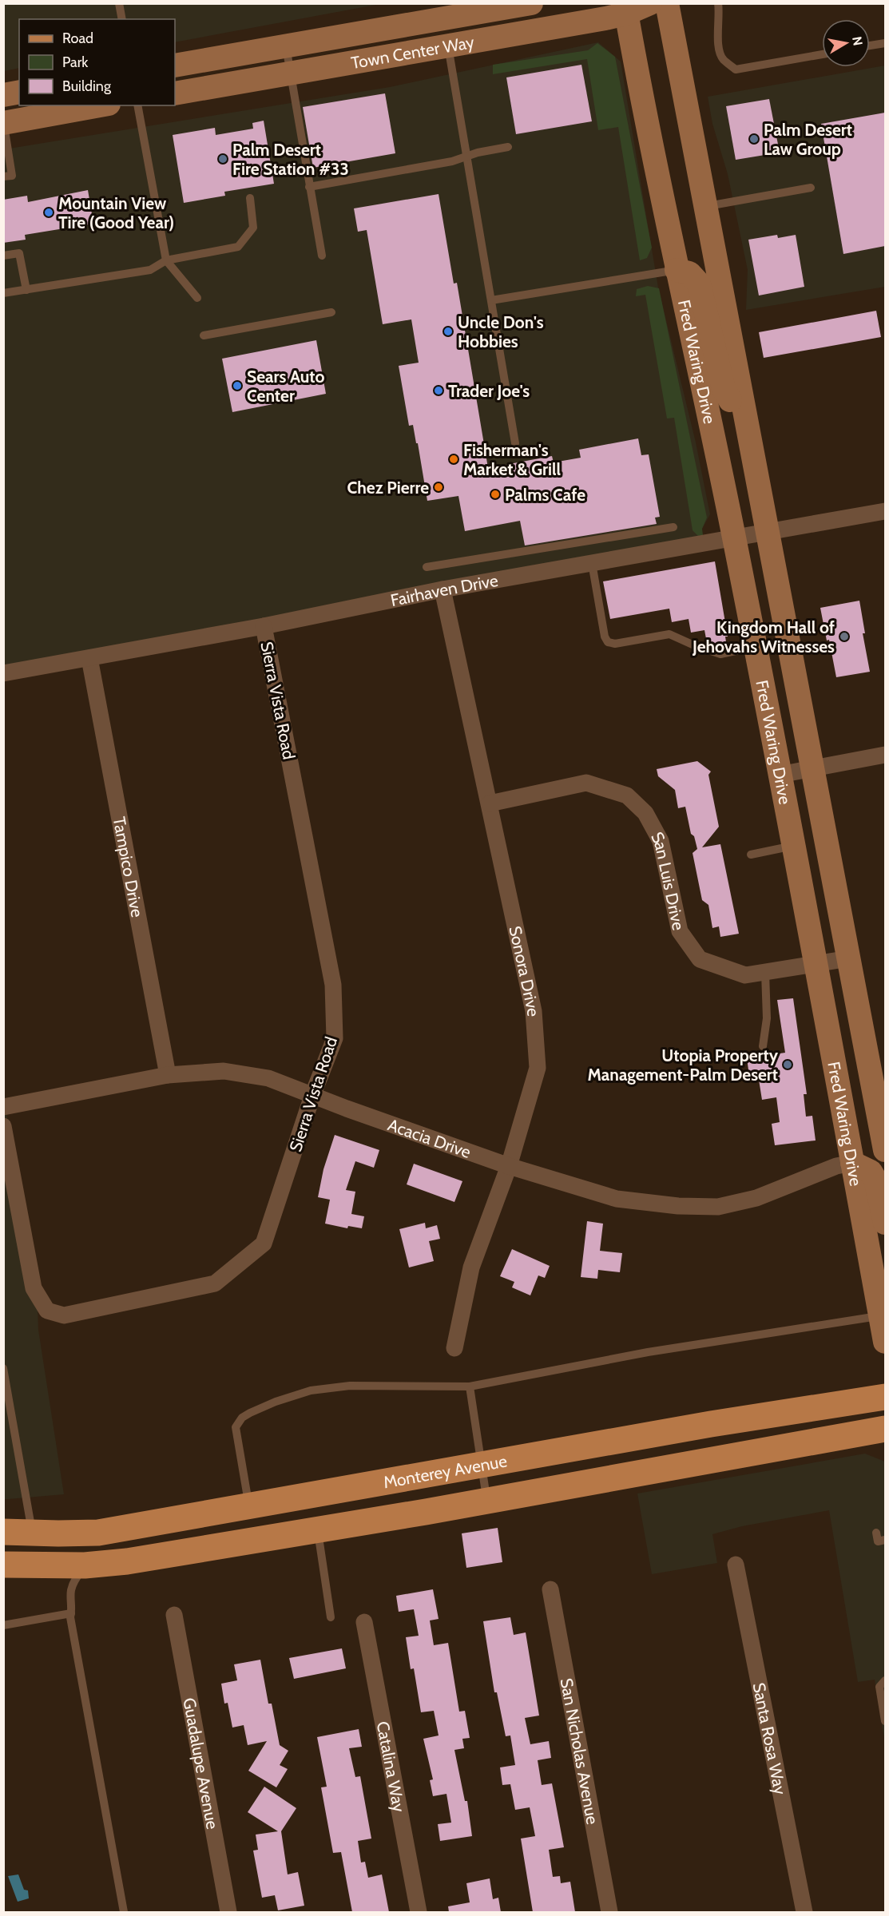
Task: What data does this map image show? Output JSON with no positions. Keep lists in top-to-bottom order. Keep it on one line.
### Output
{"streets":{"main road":["Town Center Way","Fred Waring Drive","Monterey Avenue"],"street":["Fairhaven Drive","Sierra Vista Road","Tampico Drive","San Luis Drive","Sonora Drive","Acacia Drive","Santa Rosa Way","San Nicholas Avenue","Guadalupe Avenue","Catalina Way"]},"crossings":[["Town Center Way","Fred Waring Drive"],["Fred Waring Drive","Fairhaven Drive"],["Fred Waring Drive","San Luis Drive"],["Fred Waring Drive","Acacia Drive"],["Fairhaven Drive","Sierra Vista Road"],["Fairhaven Drive","Tampico Drive"],["Fairhaven Drive","Sonora Drive"],["Sierra Vista Road","Acacia Drive"],["Tampico Drive","Acacia Drive"],["San Luis Drive","Sonora Drive"],["Sonora Drive","Acacia Drive"]],"places":["Palm Desert Law Group","Palm Desert Fire Station #33","Mountain View Tire (Good Year)","Uncle Don's Hobbies","Sears Auto Center","Trader Joe's","Fisherman's Market & Grill","Chez Pierre","Palms Cafe","Kingdom Hall of Jehovahs Witnesses","Utopia Property Management-Palm Desert"],"legend":["Road","Park","Building"],"north":"right"}
